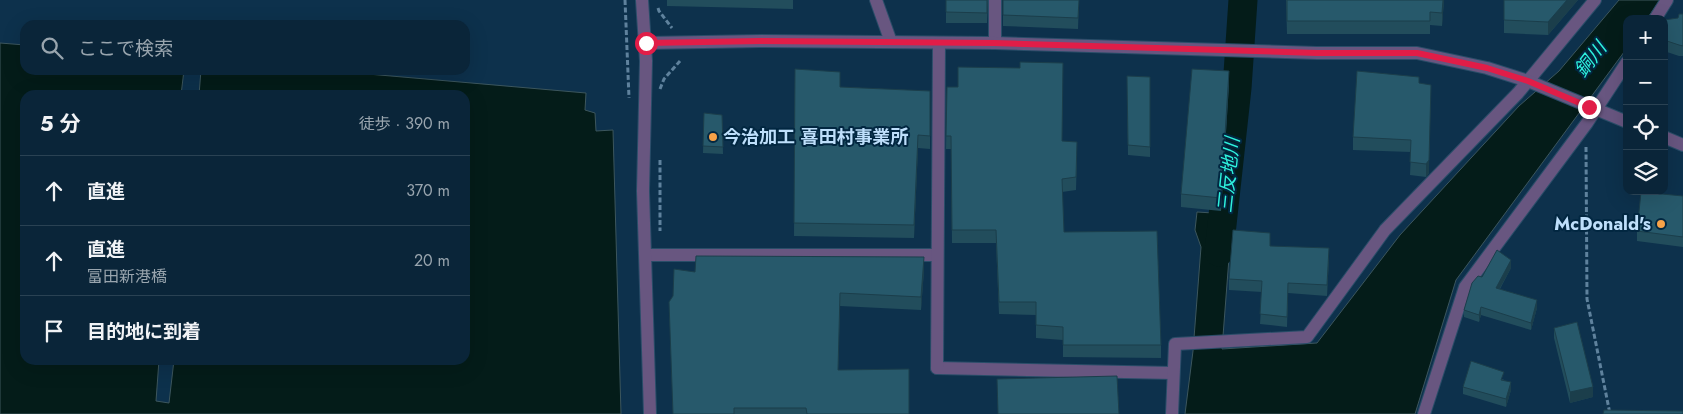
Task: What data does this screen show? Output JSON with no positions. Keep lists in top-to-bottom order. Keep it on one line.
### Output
{"water":["銅川","三反地川"],"places":["今治加工 喜田村事業所","McDonald's"],"page":{"map_buttons":["+","−"],"search":"ここで検索","heading":["5 分","徒歩 · 390 m"],"list":[["直進","370 m"],["直進","富田新港橋","20 m"],"目的地に到着"]}}
